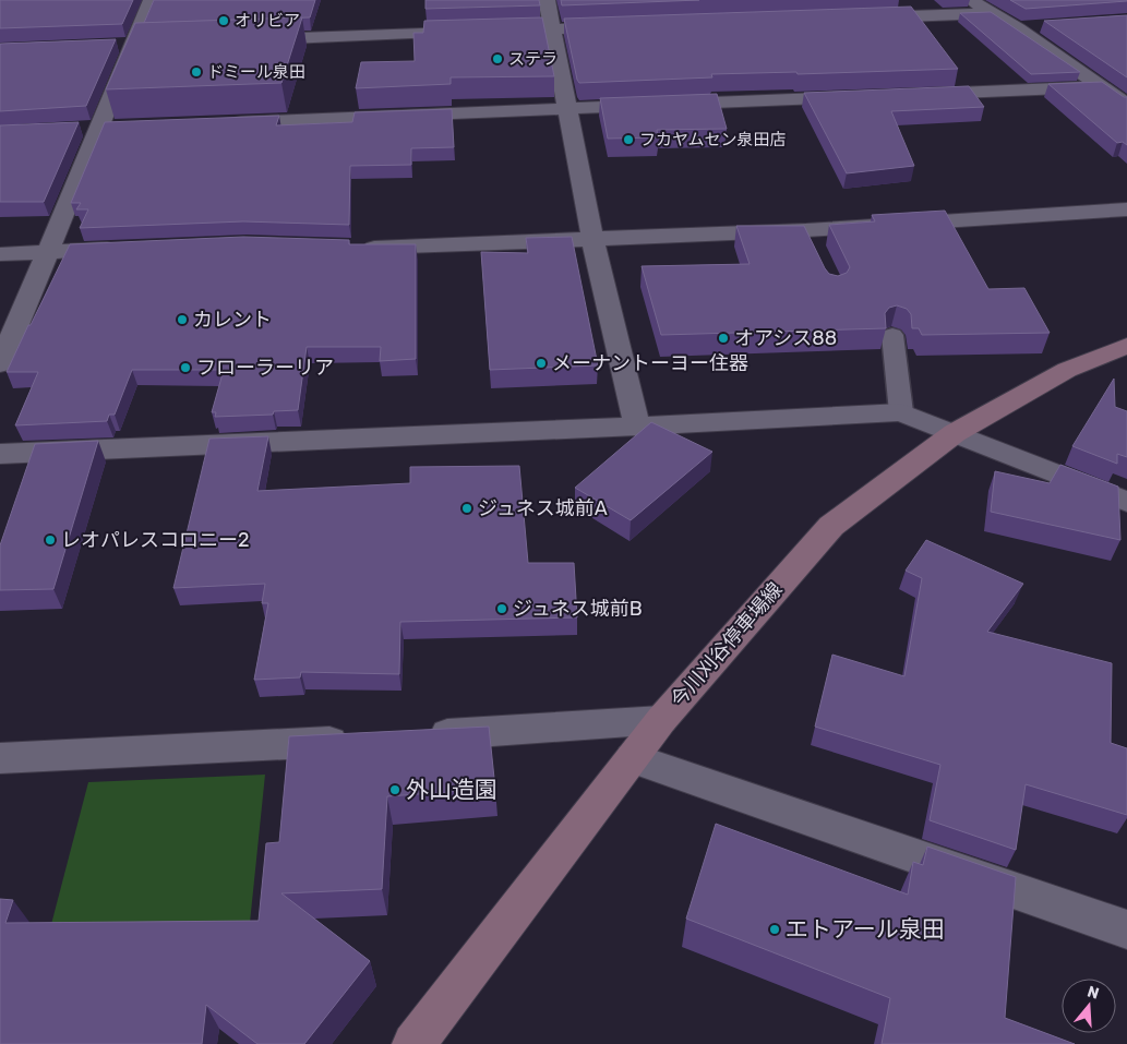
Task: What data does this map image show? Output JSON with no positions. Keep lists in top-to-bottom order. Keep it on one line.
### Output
{"streets":{"main road":["今川刈谷停車場線"]},"places":["オリビア","ステラ","ドミール泉田","フカヤムセン泉田店","カレント","オアシス88","メーナントーヨー住器","フローラーリア","ジュネス城前A","レオパレスコロニー2","ジュネス城前B","外山造園","エトアール泉田"],"north":"top"}
